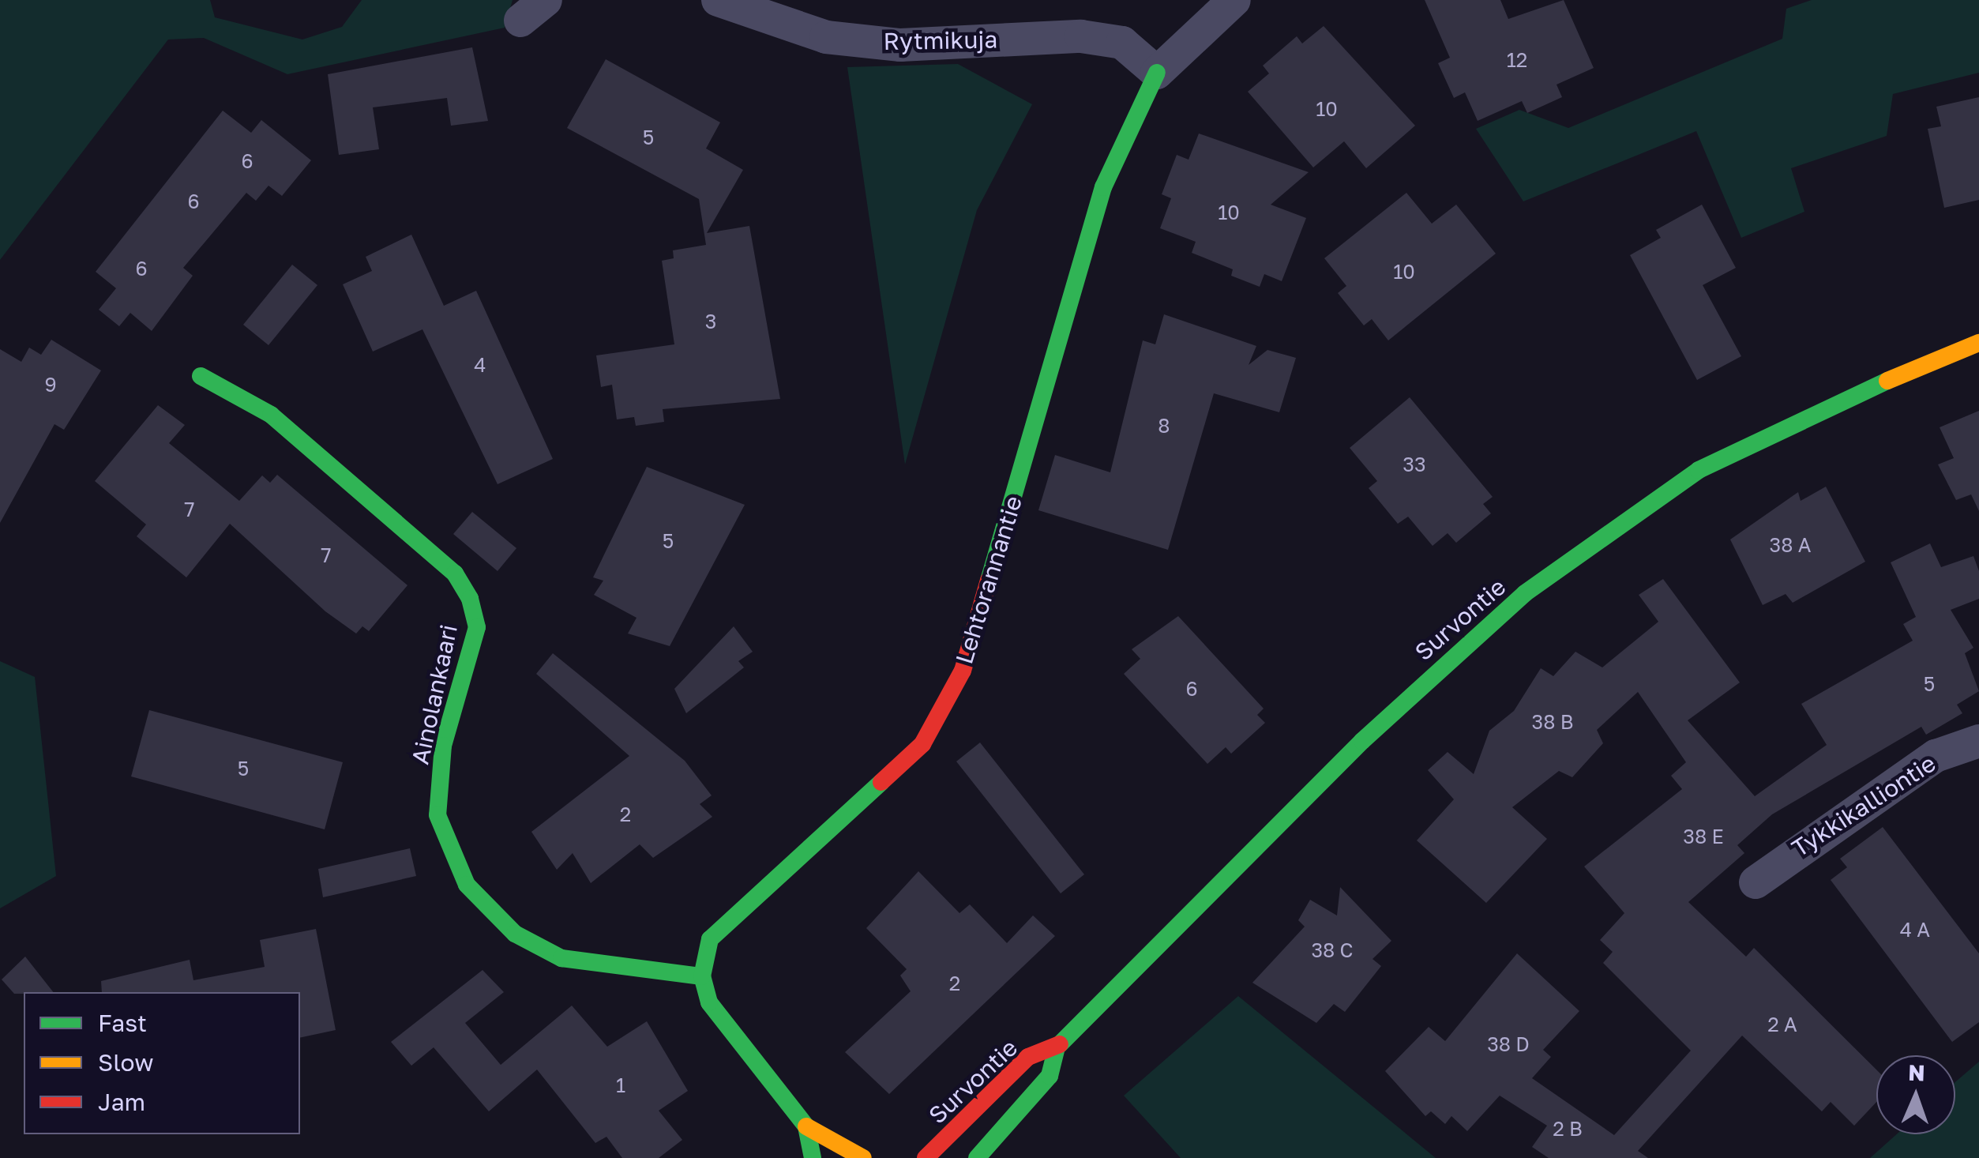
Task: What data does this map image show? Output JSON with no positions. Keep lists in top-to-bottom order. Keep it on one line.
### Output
{"streets":{"street":["Rytmikuja","Lehtorannantie","Survontie","Ainolankaari","Tykkikalliontie"]},"crossings":[["Rytmikuja","Lehtorannantie"],["Lehtorannantie","Ainolankaari"]],"house_numbers":["12","10","5","6","6","10","6","10","3","4","9","8","33","7","5","38 A","7","5","6","38 B","5","2","38 E","4 A","38 C","2","2 A","38 D","1","2 B"],"legend":["Fast","Slow","Jam"],"north":"top"}
